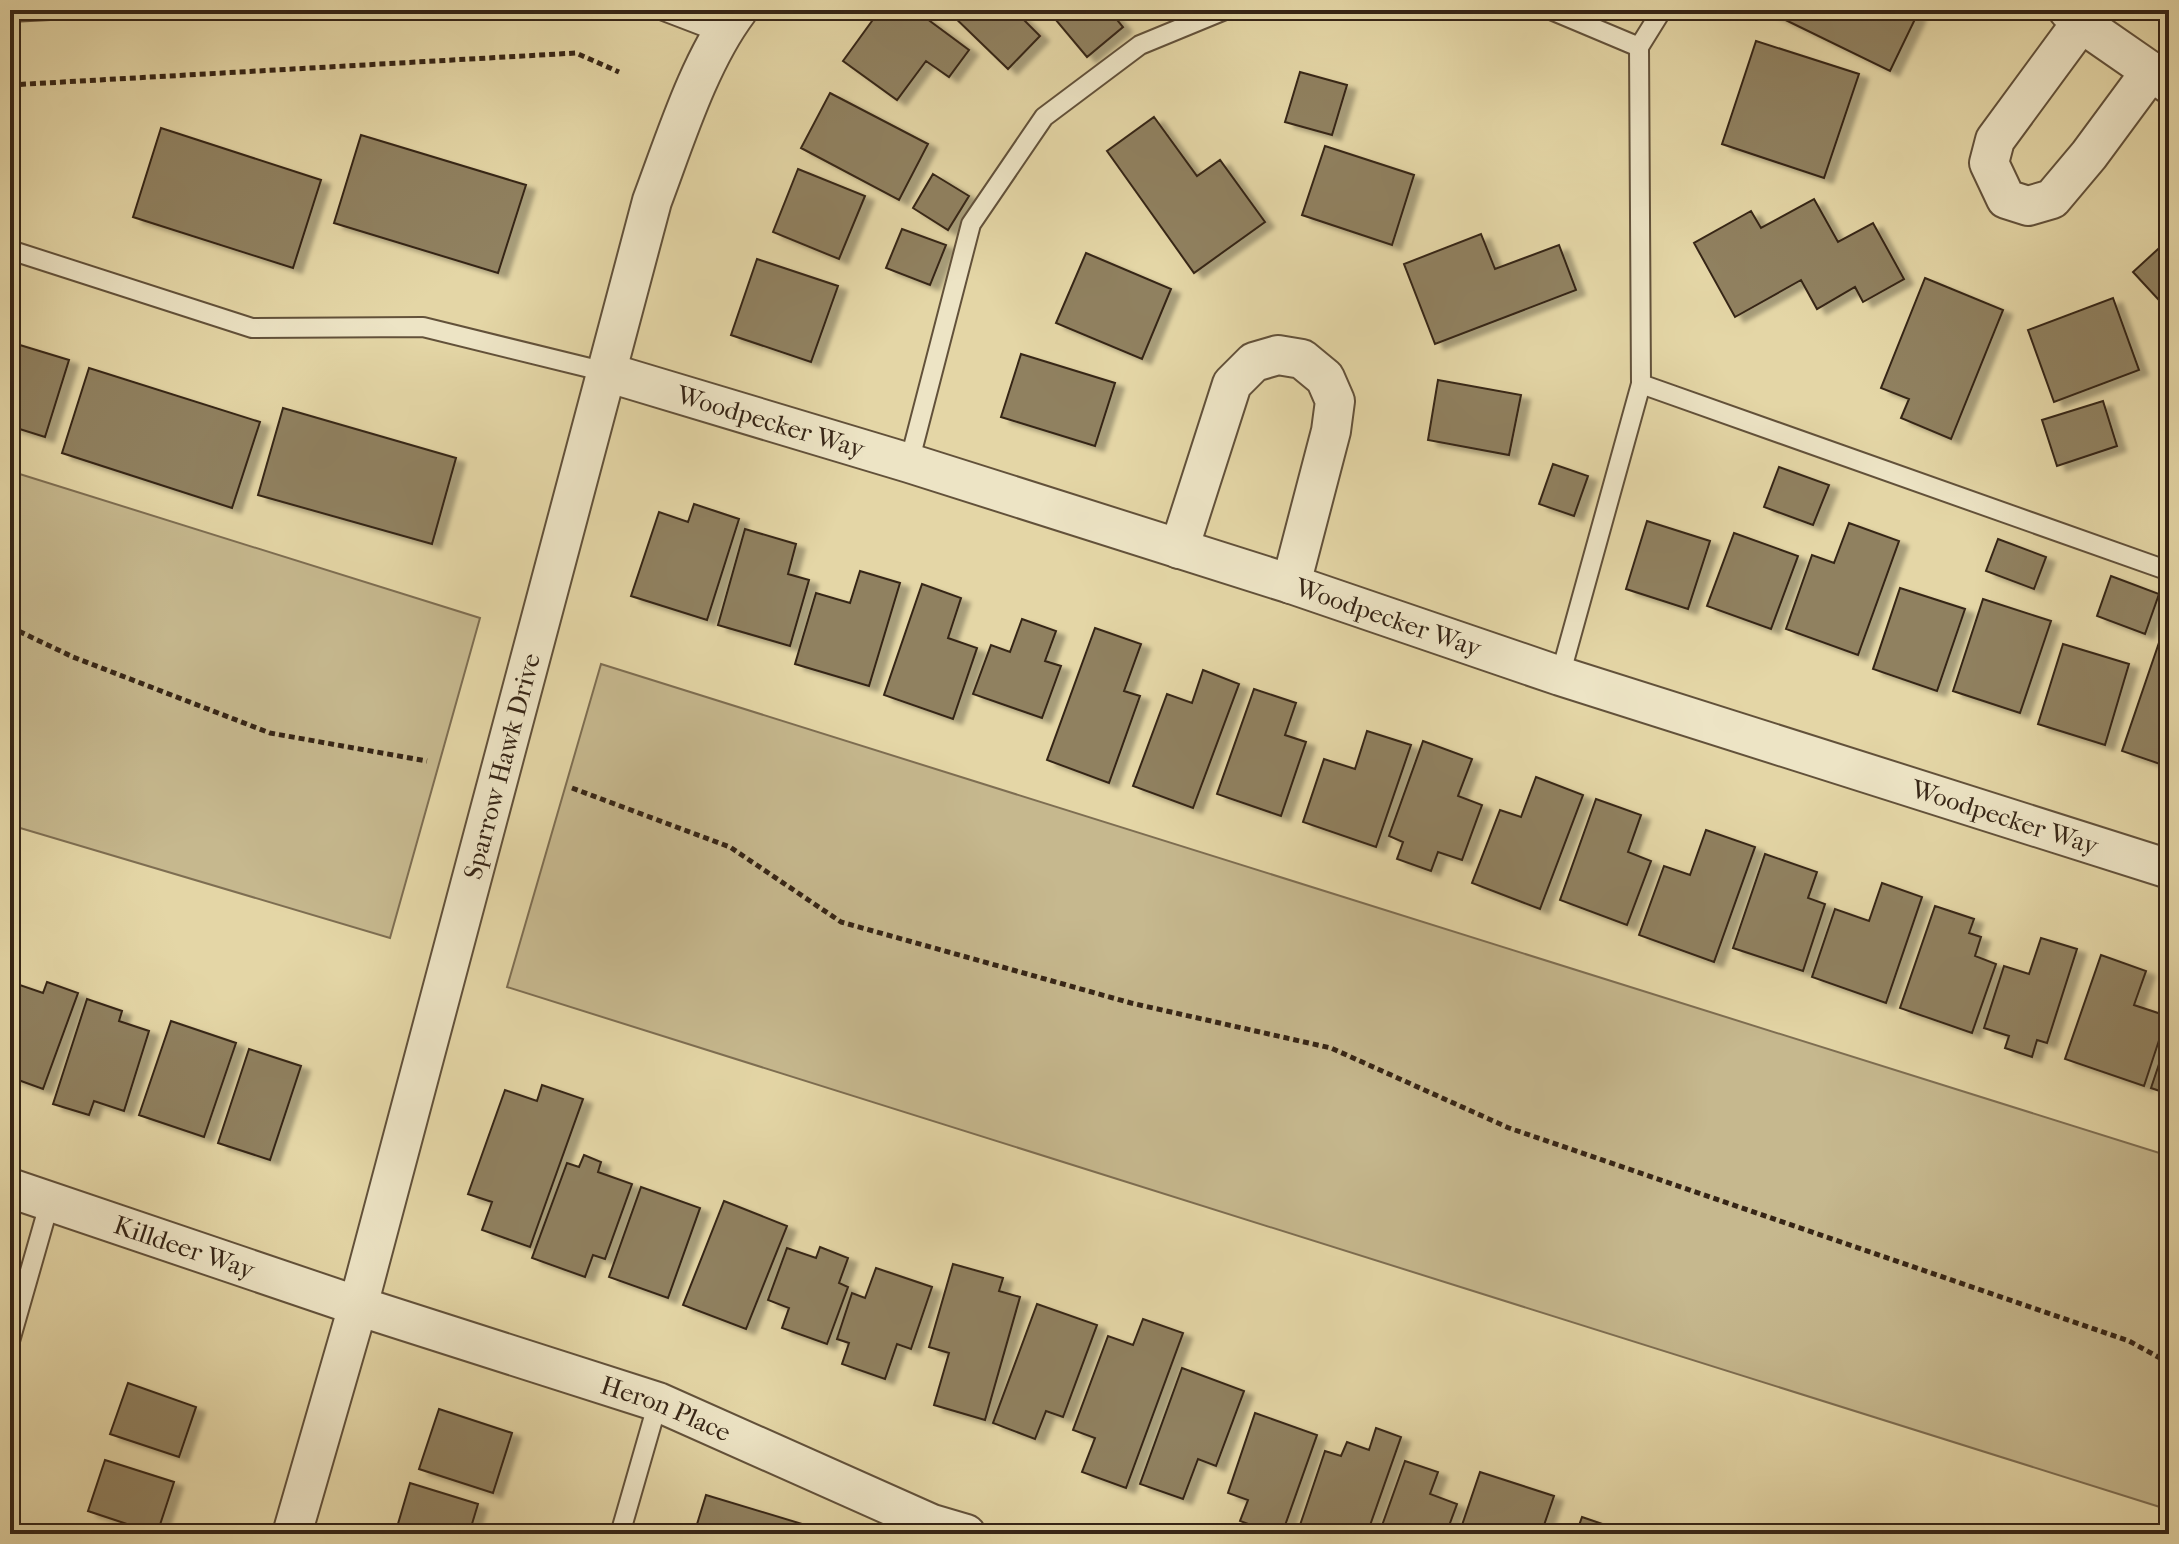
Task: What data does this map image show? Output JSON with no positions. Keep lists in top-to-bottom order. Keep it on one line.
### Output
{"streets":{"street":["Woodpecker Way","Sparrow Hawk Drive","Killdeer Way","Heron Place"]},"crossings":[["Woodpecker Way","Sparrow Hawk Drive"],["Sparrow Hawk Drive","Killdeer Way"],["Sparrow Hawk Drive","Heron Place"],["Killdeer Way","Heron Place"]]}
